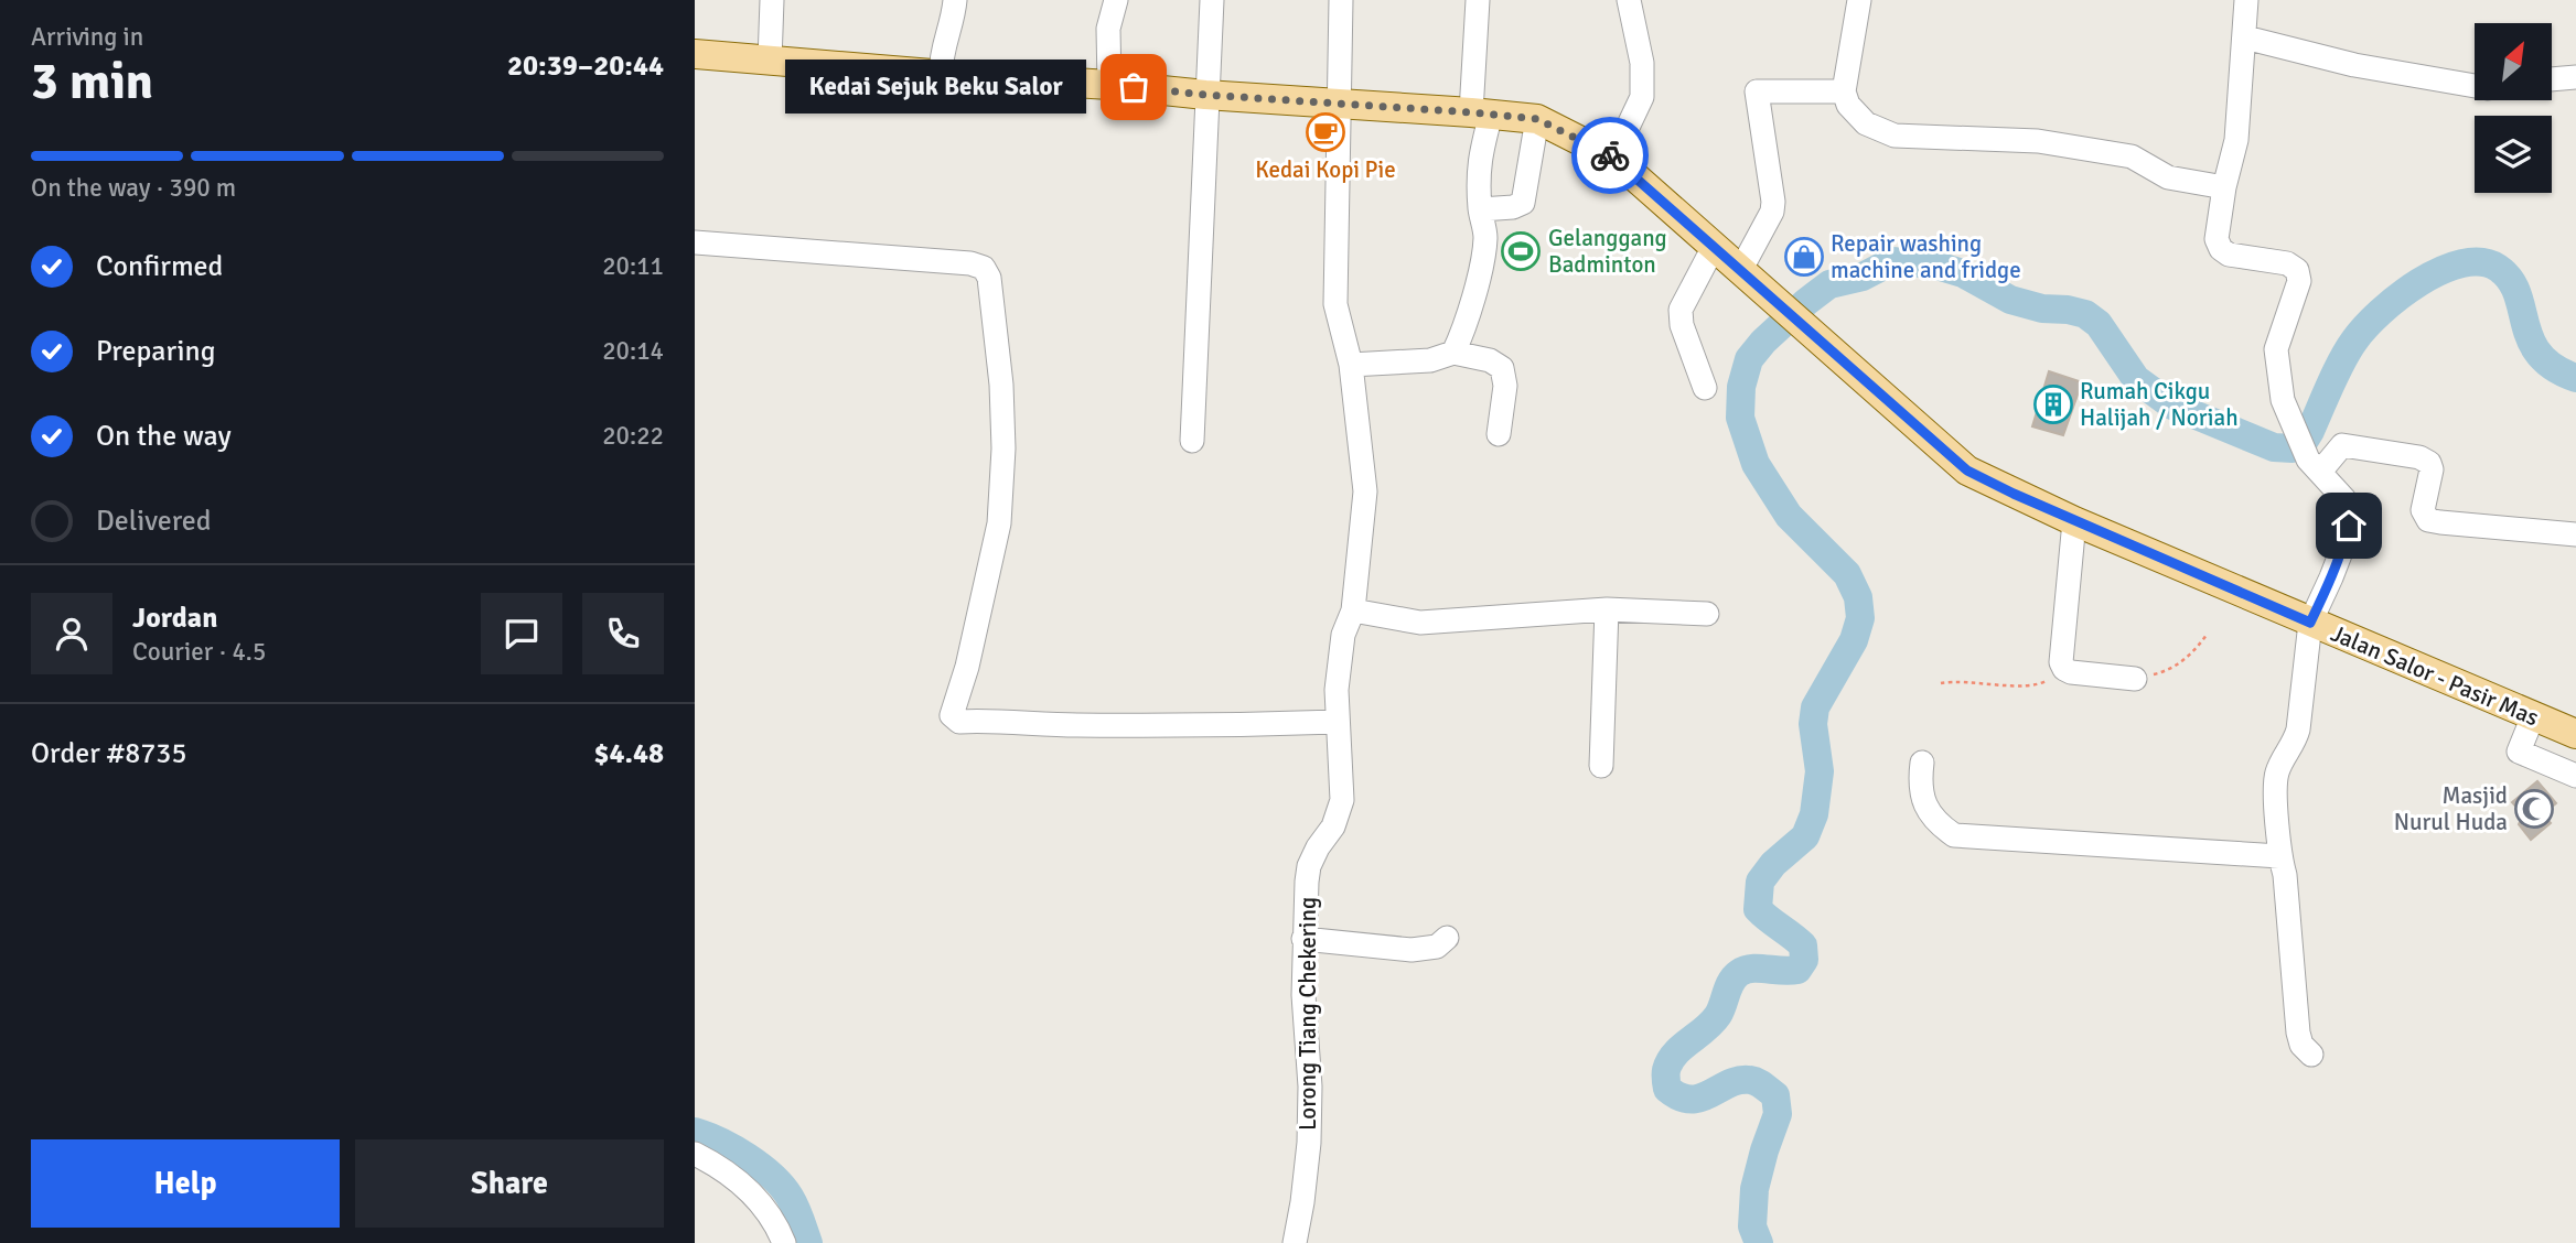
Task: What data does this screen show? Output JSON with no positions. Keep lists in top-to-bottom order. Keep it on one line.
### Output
{"streets":{"main road":["Jalan Salor - Pasir Mas"],"street":["Lorong Tiang Chekering"]},"crossings":[["Jalan Salor - Pasir Mas","Lorong Tiang Chekering"]],"places":{"other":["Kedai Sejuk Beku Salor"],"cafe":["Kedai Kopi Pie"],"sports":["Gelanggang Badminton"],"shop":["Repair washing machine and fridge"],"building":["Rumah Cikgu Halijah / Noriah"],"mosque":["Masjid Nurul Huda"]},"north":"top right","page":{"heading":["3 min","Arriving in","20:39–20:44"],"panel":["Jordan","Courier · 4.5","Order #8735","$4.48"],"bubble":"Kedai Sejuk Beku Salor","bar":"On the way · 390 m","list":[["Confirmed","20:11"],["Preparing","20:14"],["On the way","20:22"],"Delivered"],"buttons":["Help","Share"]}}
